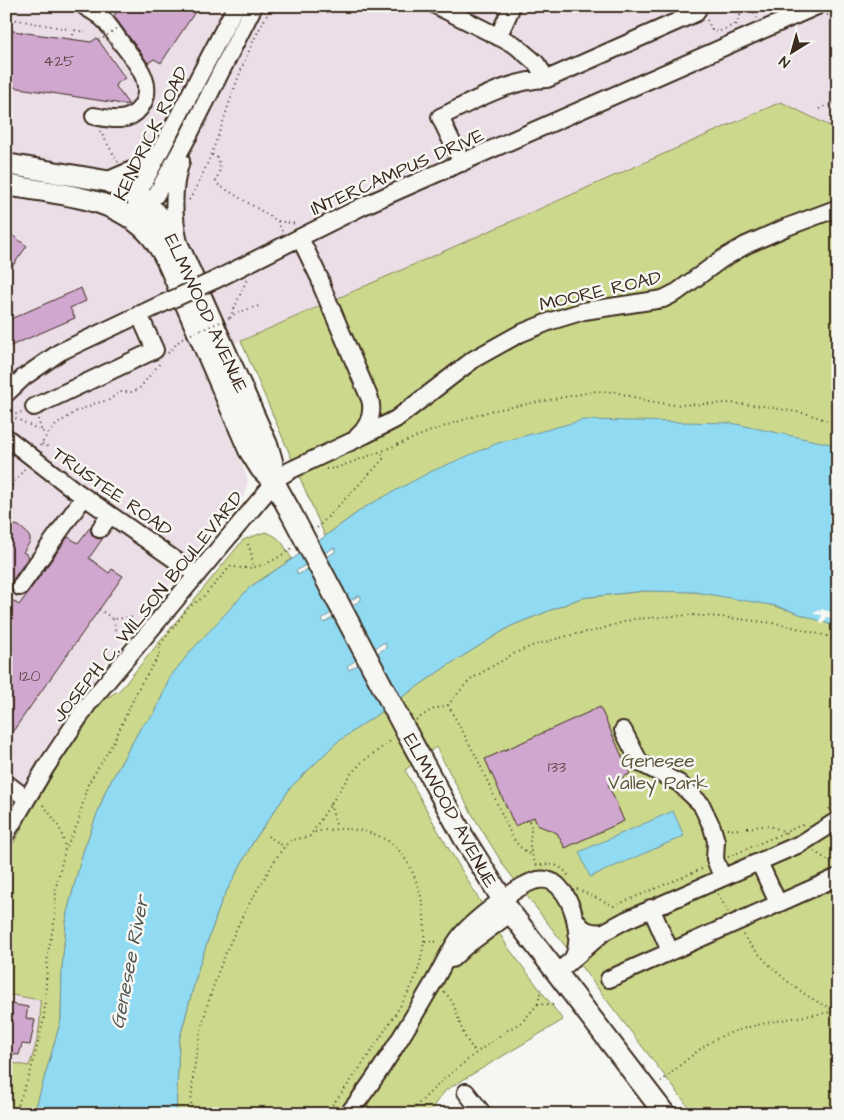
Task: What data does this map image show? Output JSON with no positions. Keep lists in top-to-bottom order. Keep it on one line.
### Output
{"streets":{"main road":["ELMWOOD AVENUE"],"street":["KENDRICK ROAD","INTERCAMPUS DRIVE","MOORE ROAD","TRUSTEE ROAD","JOSEPH C. WILSON BOULEVARD"]},"crossings":[["KENDRICK ROAD","ELMWOOD AVENUE"],["MOORE ROAD","ELMWOOD AVENUE"],["MOORE ROAD","JOSEPH C. WILSON BOULEVARD"],["ELMWOOD AVENUE","JOSEPH C. WILSON BOULEVARD"],["TRUSTEE ROAD","JOSEPH C. WILSON BOULEVARD"]],"water":["Genesee River"],"parks":["Genesee Valley Park"],"house_numbers":["425","120","133"],"north":"bottom left"}
